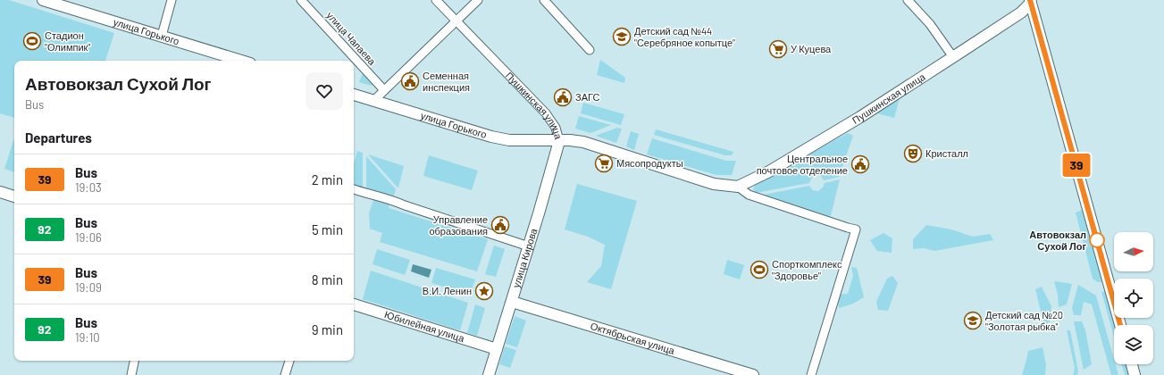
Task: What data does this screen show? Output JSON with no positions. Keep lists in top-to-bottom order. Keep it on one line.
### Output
{"streets":{"street":["улица Горького","улица Чапаева","Пушкинская улица","улица Кирова","Юбилейная улица","Октябрьская улица"]},"crossings":[["улица Горького","Пушкинская улица"],["улица Горького","улица Кирова"],["Пушкинская улица","улица Кирова"],["улица Кирова","Юбилейная улица"],["улица Кирова","Октябрьская улица"]],"places":{"school or university":["Детский сад №44 \"Серебряное копытце\"","Детский сад №20 \"Золотая рыбка\""],"sports":["Стадион \"Олимпик\"","Спорткомплекс \"Здоровье\""],"supermarket":["У Куцева","Мясопродукты"],"public building":["Семенная инспекция","ЗАГС","Центральное почтовое отделение","Управление образования"],"theatre":["Кристалл"],"other":["Автовокзал Сухой Лог"],"place":["В.И. Ленин"]},"lines":["bus line 39"],"north":"right","page":{"on_map":"39","heading":[["Автовокзал Сухой Лог","Bus"],"Departures"],"list":[{"mark":"39","name":"Bus","note":"19:03","value":"2 min"},{"mark":"92","name":"Bus","note":"19:06","value":"5 min"},{"mark":"39","name":"Bus","note":"19:09","value":"8 min"},{"mark":"92","name":"Bus","note":"19:10","value":"9 min"}]}}
